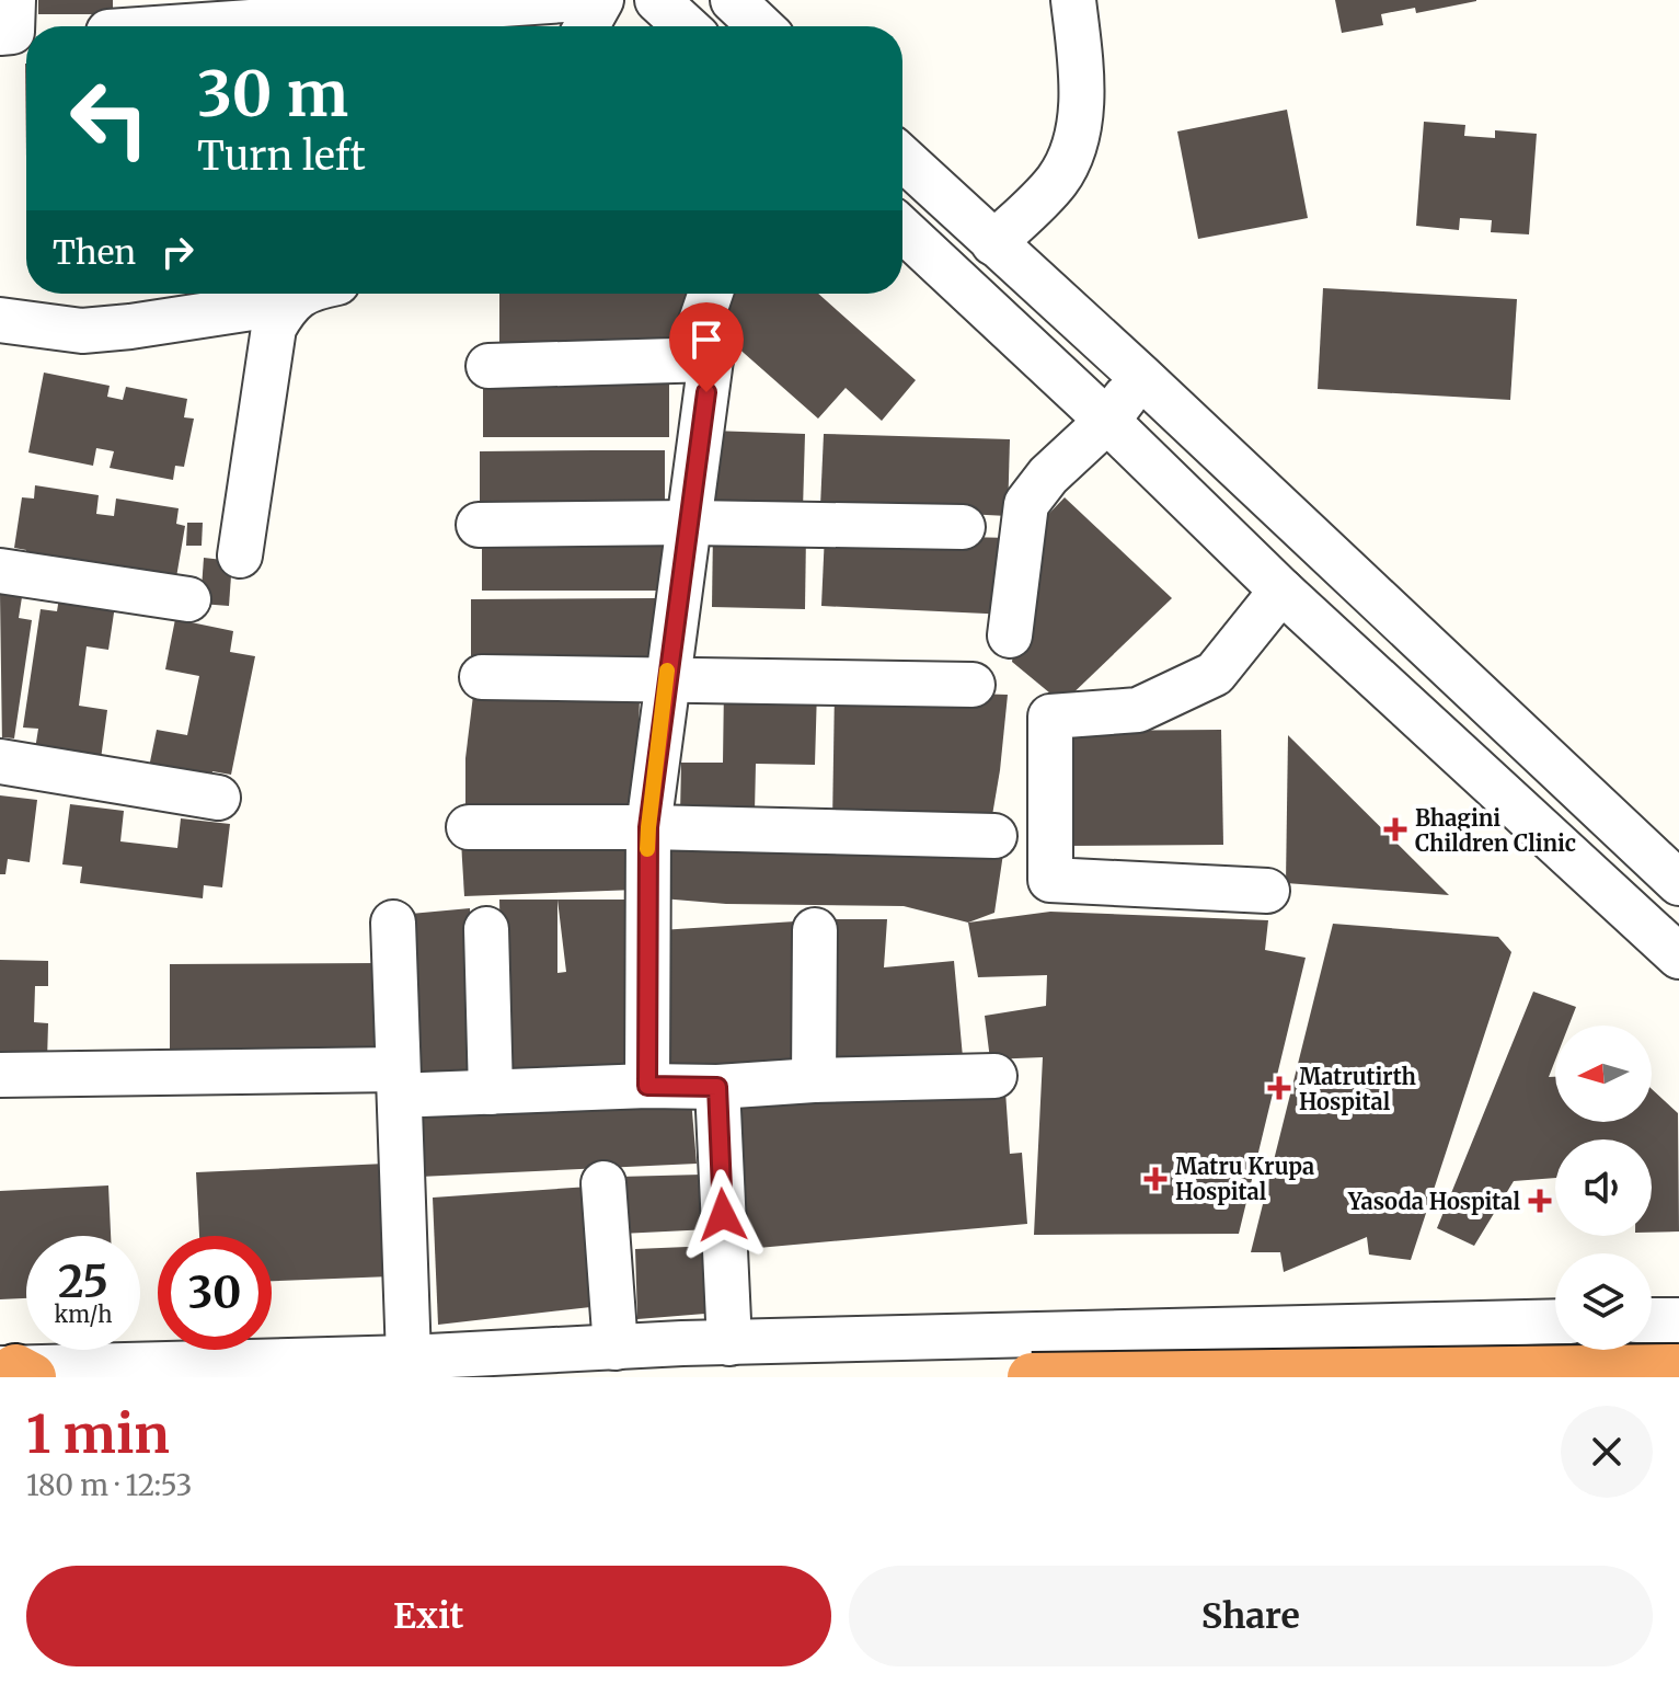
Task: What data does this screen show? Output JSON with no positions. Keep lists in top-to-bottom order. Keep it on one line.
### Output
{"places":{"health":["Bhagini Children Clinic","Matrutirth Hospital","Matru Krupa Hospital","Yasoda Hospital"]},"north":"left","page":{"turn":["30 m","Turn left"],"then":"Then","speed":"25 km/h","limit":"30","heading":["1 min","180 m · 12:53"],"buttons":["Exit","Share"]}}
